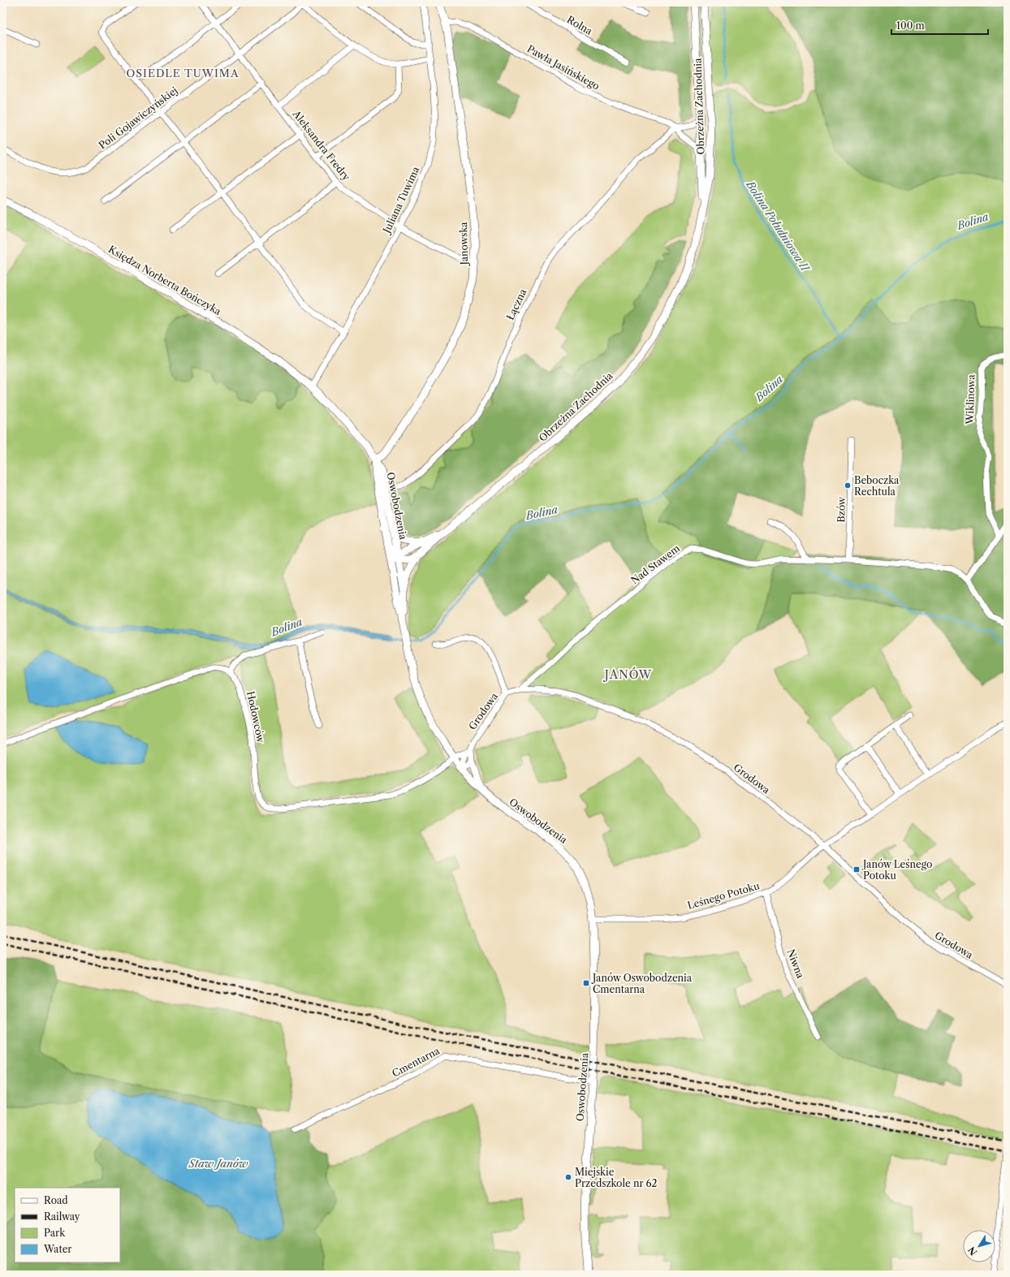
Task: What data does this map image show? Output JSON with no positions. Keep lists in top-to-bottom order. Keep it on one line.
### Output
{"streets":{"street":["Rolna","Pawła Jasińskiego","Obrzeżna Zachodnia","Poli Gojawiczyńskiej","Aleksandra Fredry","Juliana Tuwima","Janowska","Księdza Norberta Bończyka","Łączna","Wiklinowa","Oswobodzenia","Bzów","Nad Stawem","Grodowa","Hodowców","Leśnego Potoku","Niwna","Cmentarna"]},"crossings":[["Pawła Jasińskiego","Obrzeżna Zachodnia"],["Pawła Jasińskiego","Janowska"],["Pawła Jasińskiego","Łączna"],["Obrzeżna Zachodnia","Oswobodzenia"],["Poli Gojawiczyńskiej","Aleksandra Fredry"],["Aleksandra Fredry","Juliana Tuwima"],["Aleksandra Fredry","Janowska"],["Juliana Tuwima","Księdza Norberta Bończyka"],["Juliana Tuwima","Oswobodzenia"],["Janowska","Oswobodzenia"],["Księdza Norberta Bończyka","Oswobodzenia"],["Łączna","Oswobodzenia"],["Oswobodzenia","Grodowa"],["Oswobodzenia","Hodowców"],["Oswobodzenia","Leśnego Potoku"],["Oswobodzenia","Cmentarna"],["Bzów","Nad Stawem"],["Nad Stawem","Grodowa"],["Grodowa","Leśnego Potoku"],["Leśnego Potoku","Niwna"]],"districts":["OSIEDLE TUWIMA","JANÓW"],"water":["Bolina","Bolina Południowa II","Staw Janów"],"places":{"other":["Beboczka Rechtula","Miejskie Przedszkole nr 62"],"transit":["Janów Leśnego Potoku","Janów Oswobodzenia Cmentarna"]},"legend":["Road","Railway","Park","Water"],"scale_bar":"100 m","north":"bottom left"}
